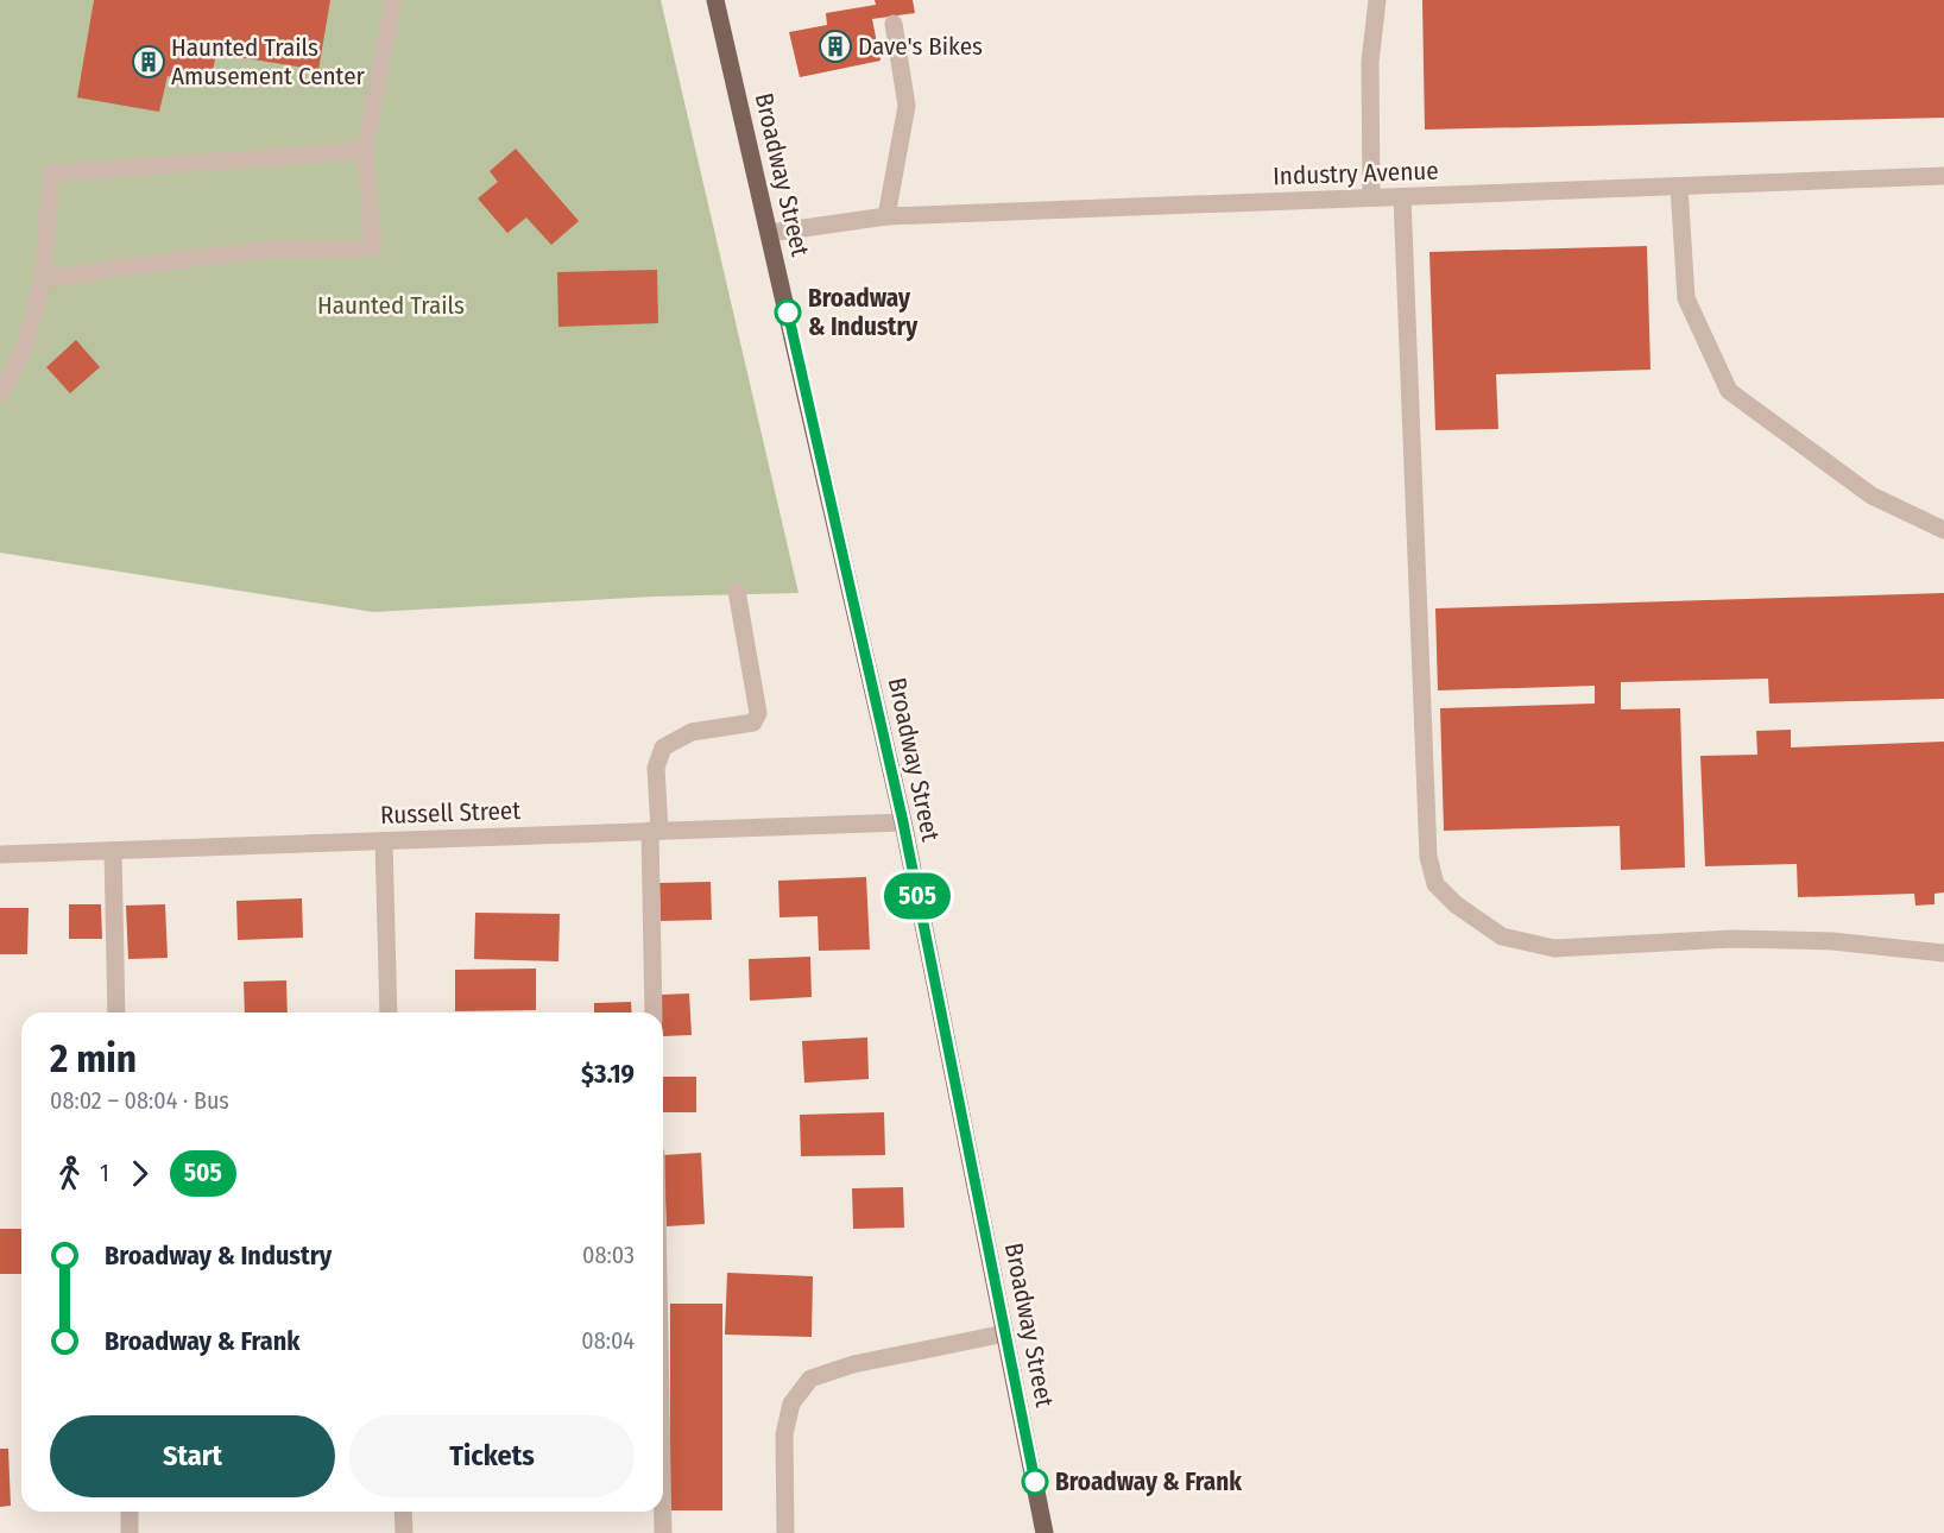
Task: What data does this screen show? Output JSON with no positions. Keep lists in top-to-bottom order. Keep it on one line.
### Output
{"streets":{"main road":["Broadway Street"],"street":["Industry Avenue","Russell Street"]},"crossings":[["Industry Avenue","Broadway Street"],["Broadway Street","Russell Street"]],"parks":["Haunted Trails"],"places":{"building":["Dave's Bikes","Haunted Trails Amusement Center"],"other":["Broadway & Industry","Broadway & Frank"]},"lines":["bus line 505"],"page":{"on_map":"505","heading":["2 min","08:02 – 08:04 · Bus","$3.19"],"legs":["1","505"],"list":[{"name":"Broadway & Industry","value":"08:03"},{"name":"Broadway & Frank","value":"08:04"}],"buttons":["Start","Tickets"]}}
